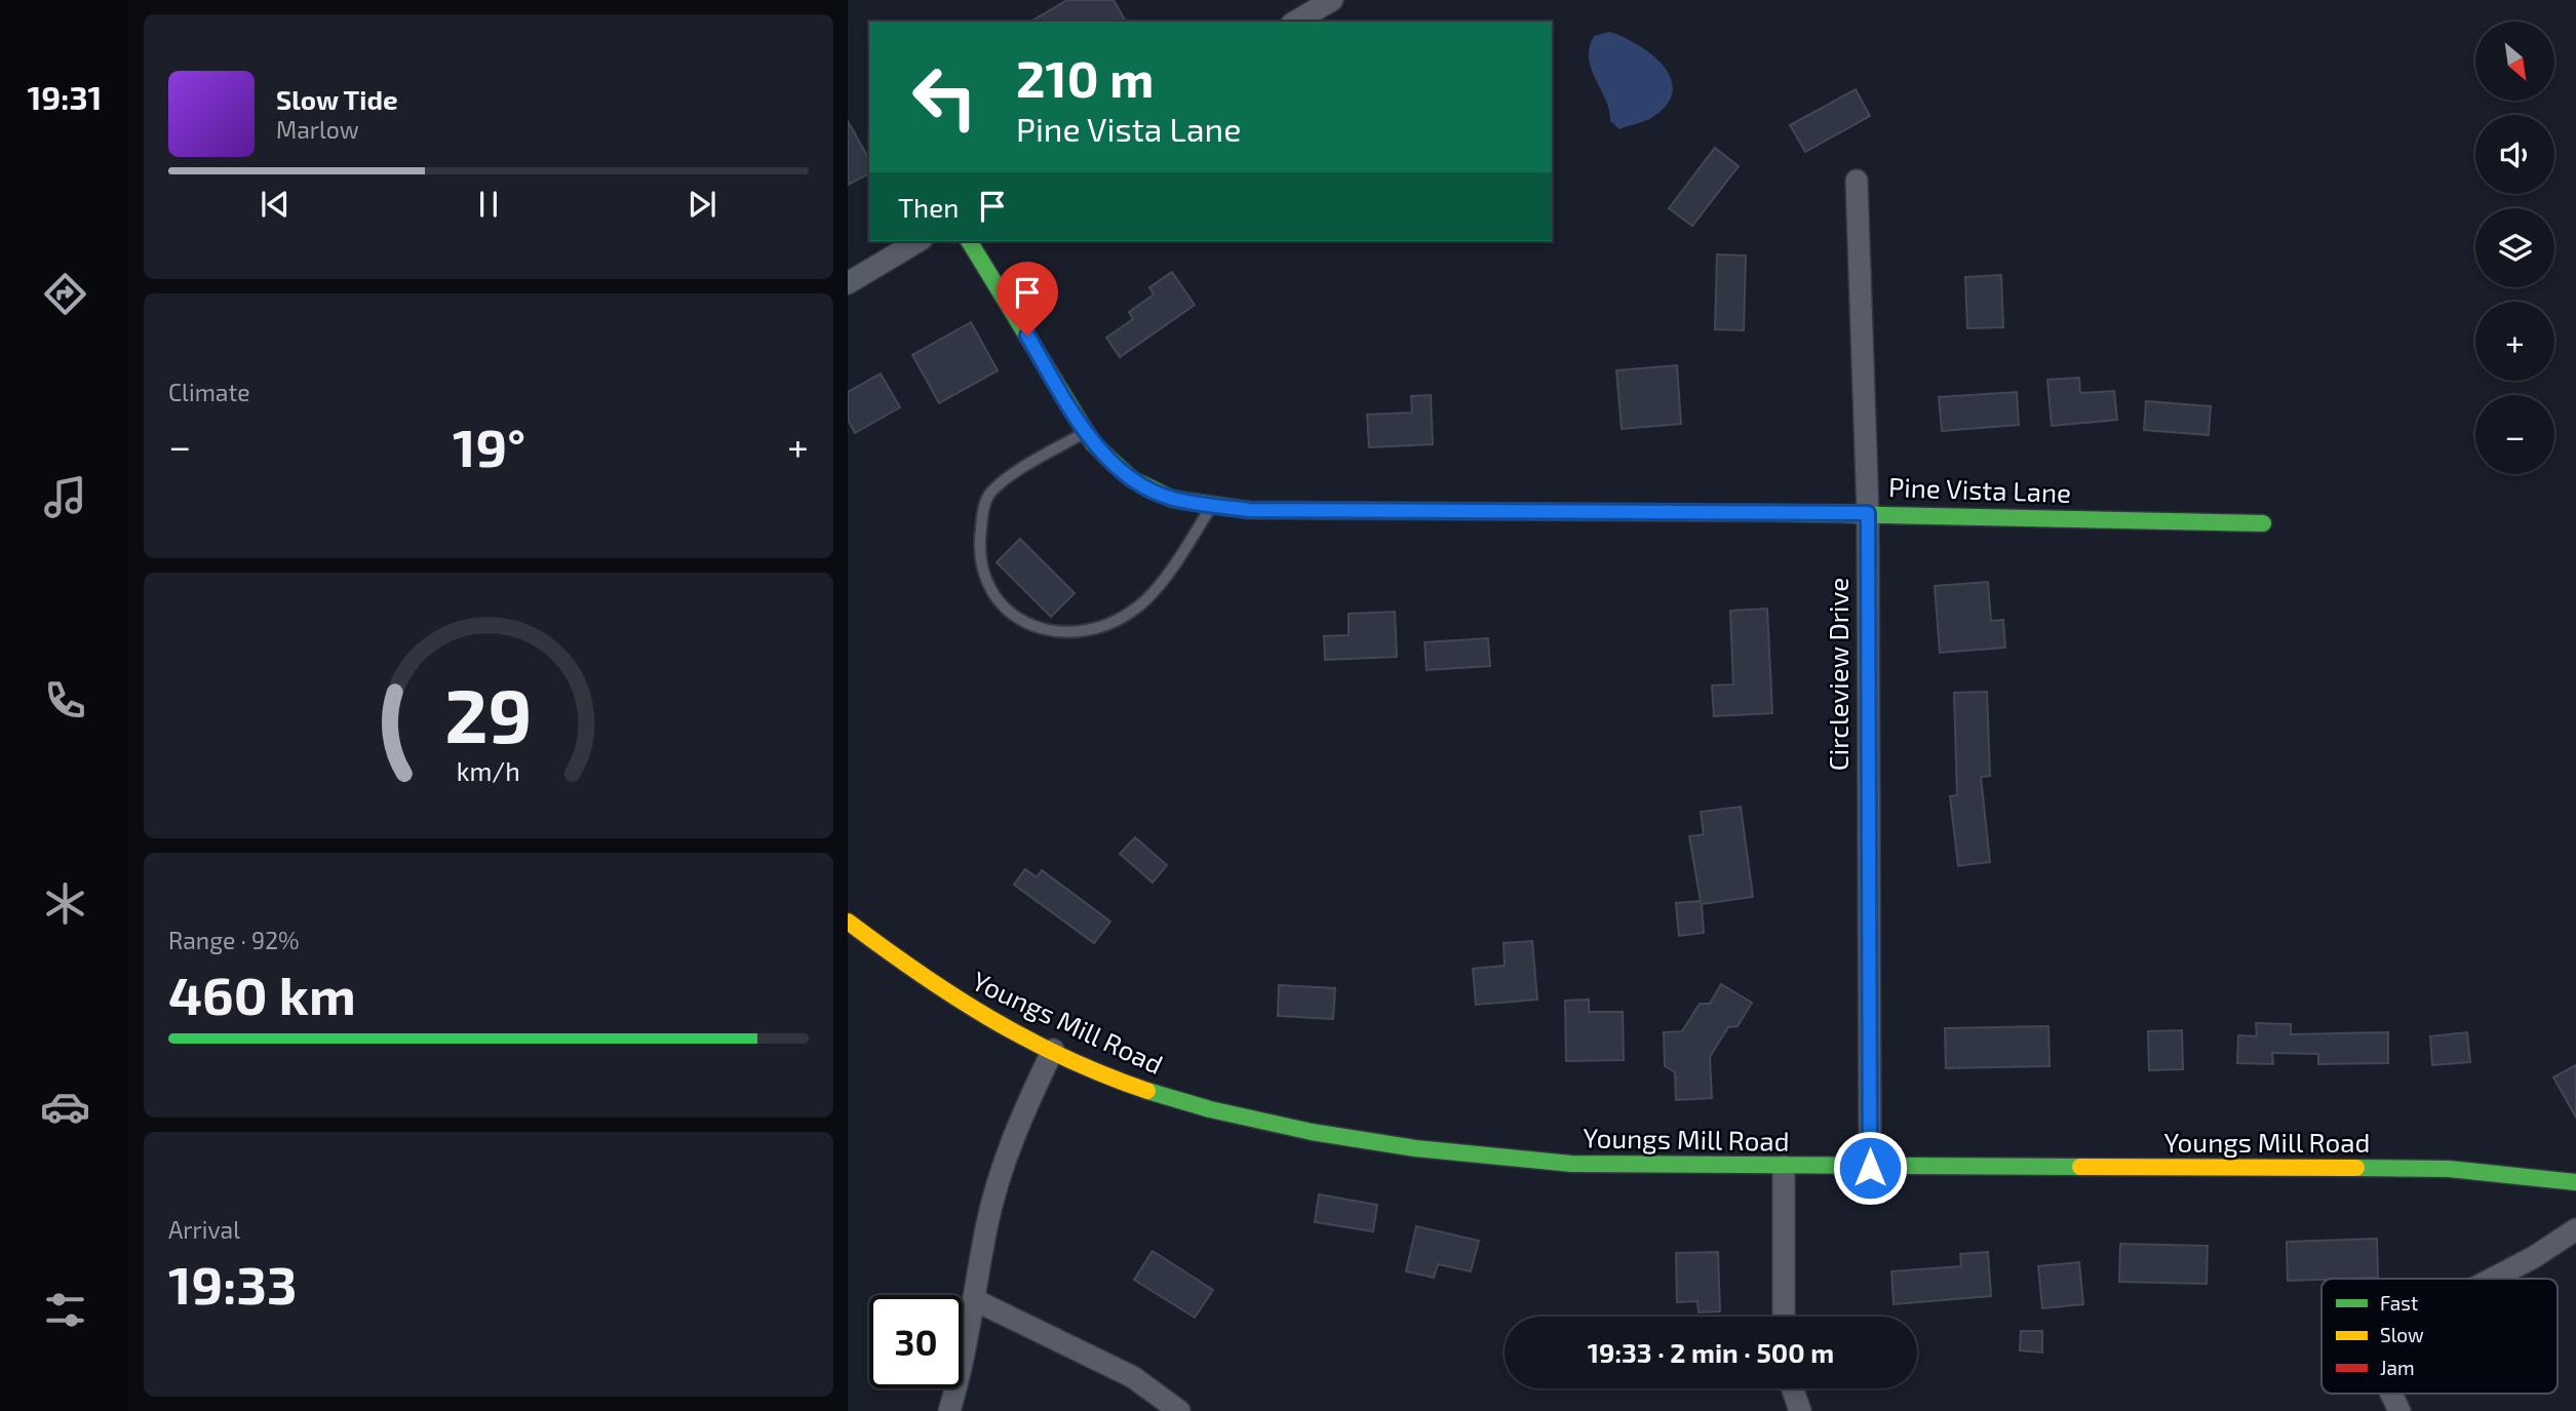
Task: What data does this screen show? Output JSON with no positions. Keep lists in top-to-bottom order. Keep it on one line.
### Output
{"streets":{"street":["Pine Vista Lane","Circleview Drive","Youngs Mill Road"]},"crossings":[["Pine Vista Lane","Circleview Drive"],["Circleview Drive","Youngs Mill Road"]],"legend":["Fast","Slow","Jam"],"north":"bottom right","page":{"tabs":"19:31","map_buttons":["+","−"],"turn":["210 m","Pine Vista Lane"],"song":["Slow Tide","Marlow"],"then":"Then","tile":["Climate",["Range · 92%","460 km"],["Arrival","19:33"]],"heat":["−","19°","+"],"limit":"30","trip":"19:33 · 2 min · 500 m","gauge":["29","km/h"]}}
